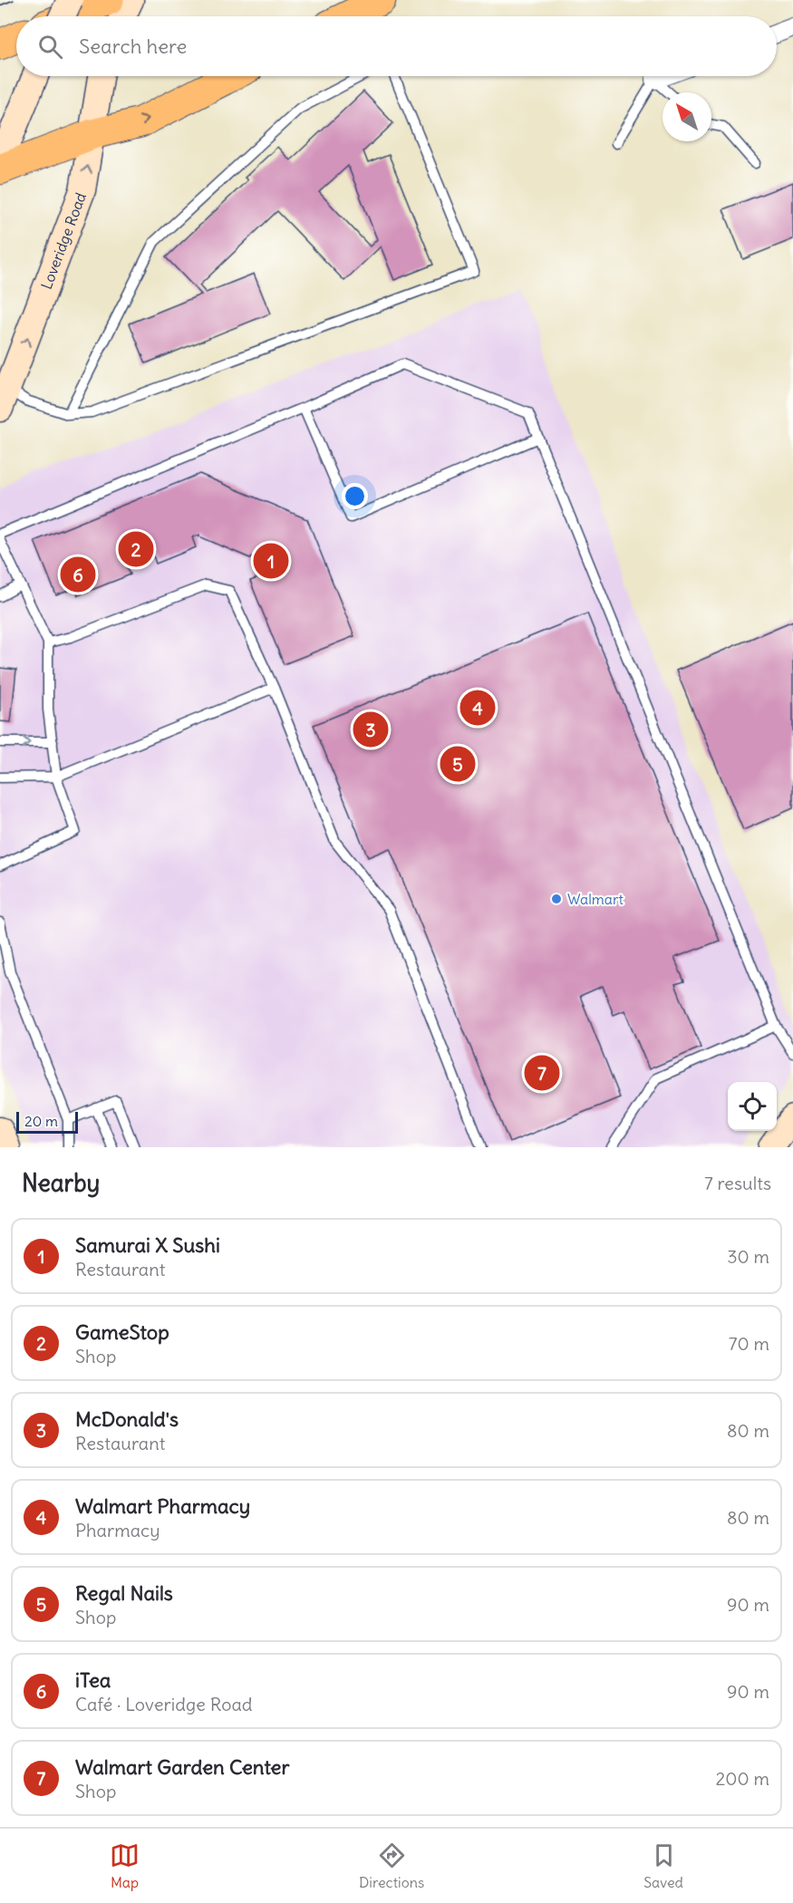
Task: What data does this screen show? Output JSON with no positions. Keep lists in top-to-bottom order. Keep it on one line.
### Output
{"streets":{"main road":["Loveridge Road"]},"one_way":["Loveridge Road"],"places":["Walmart"],"scale_bar":"20 m","north":"top left","page":{"search":"Search here","pins":["2","1","6","4","3","5","7"],"scale":"20 m","heading":["Nearby","7 results"],"list":[{"mark":"1","name":"Samurai X Sushi","note":"Restaurant","value":"30 m"},{"mark":"2","name":"GameStop","note":"Shop","value":"70 m"},{"mark":"3","name":"McDonald's","note":"Restaurant","value":"80 m"},{"mark":"4","name":"Walmart Pharmacy","note":"Pharmacy","value":"80 m"},{"mark":"5","name":"Regal Nails","note":"Shop","value":"90 m"},{"mark":"6","name":"iTea","note":"Café · Loveridge Road","value":"90 m"},{"mark":"7","name":"Walmart Garden Center","note":"Shop","value":"200 m"}],"nav":["Map","Directions","Saved"]}}
